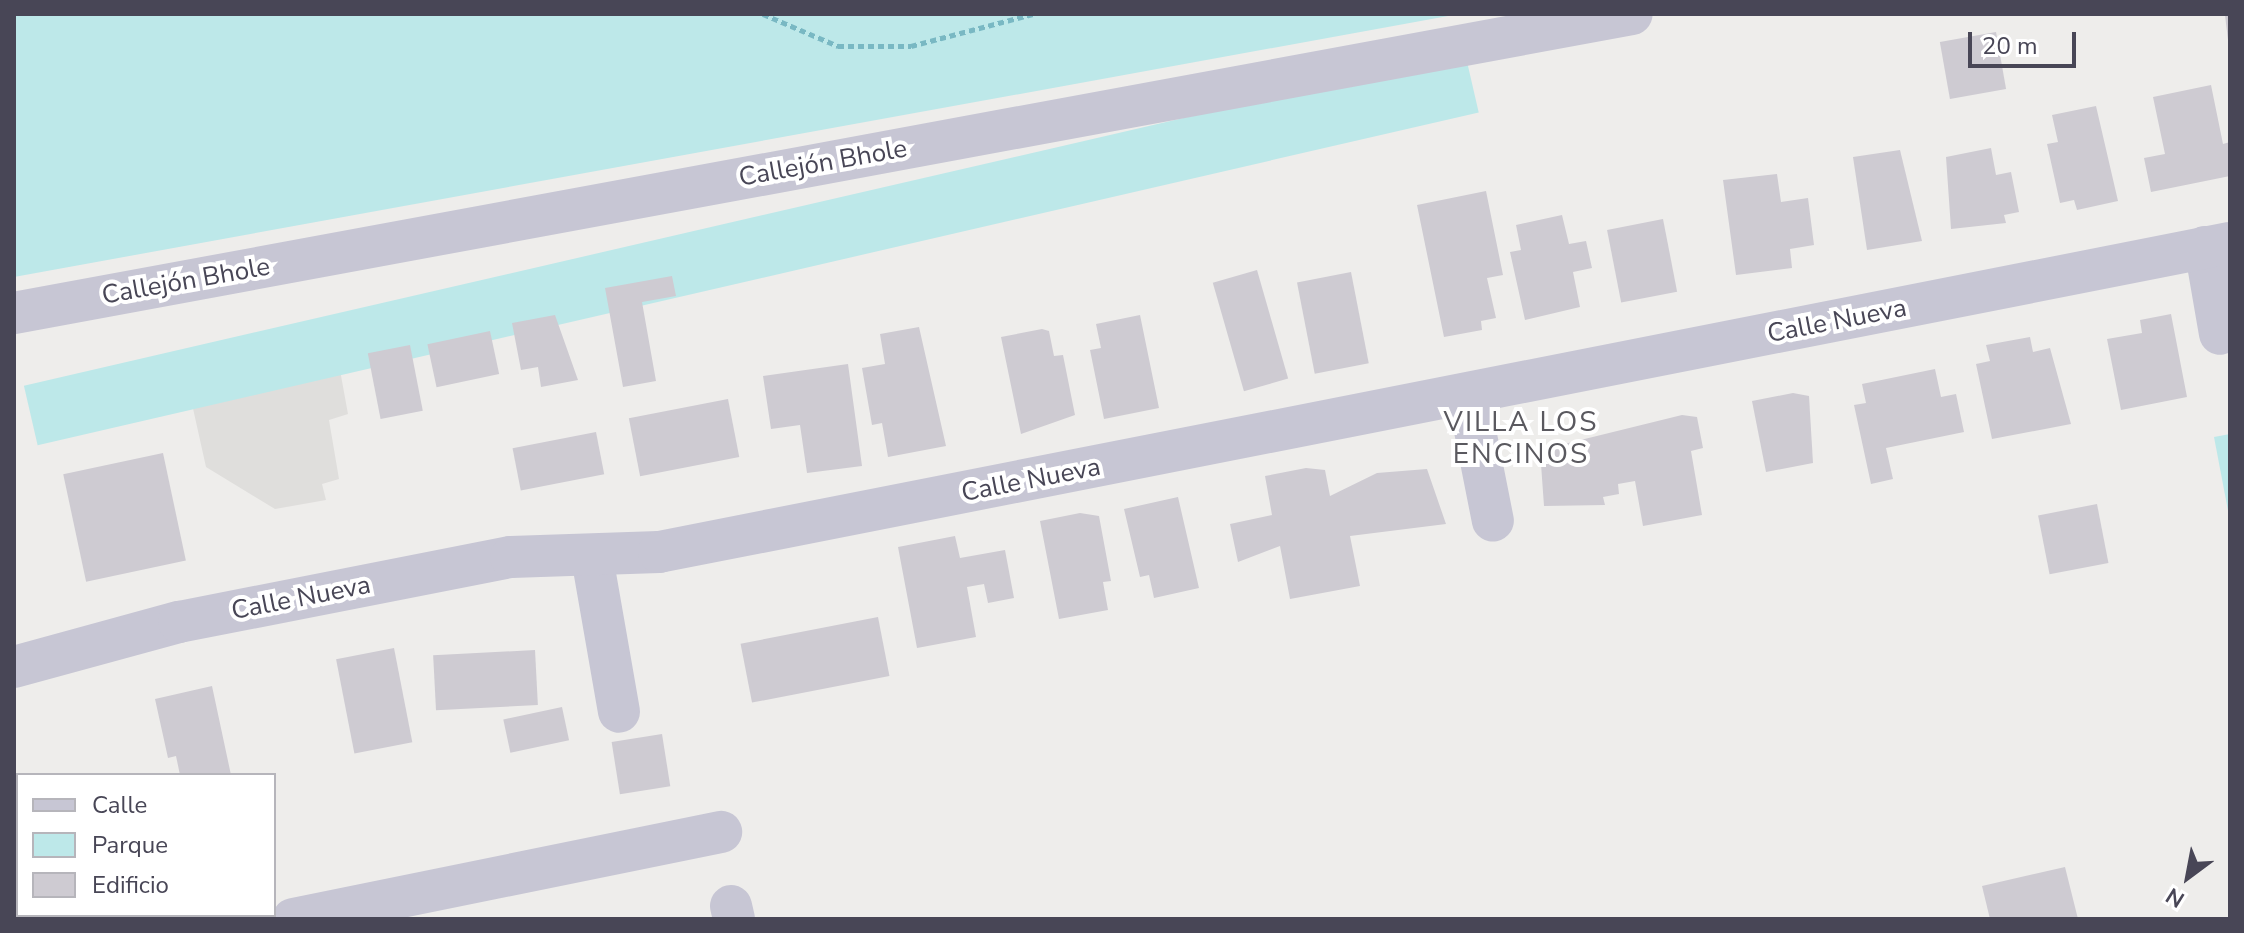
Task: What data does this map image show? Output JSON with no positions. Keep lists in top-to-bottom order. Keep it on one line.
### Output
{"streets":{"street":["Callejón Bhole","Calle Nueva"]},"districts":["VILLA LOS ENCINOS"],"legend":["Calle","Parque","Edificio"],"scale_bar":"20 m","north":"bottom left"}
